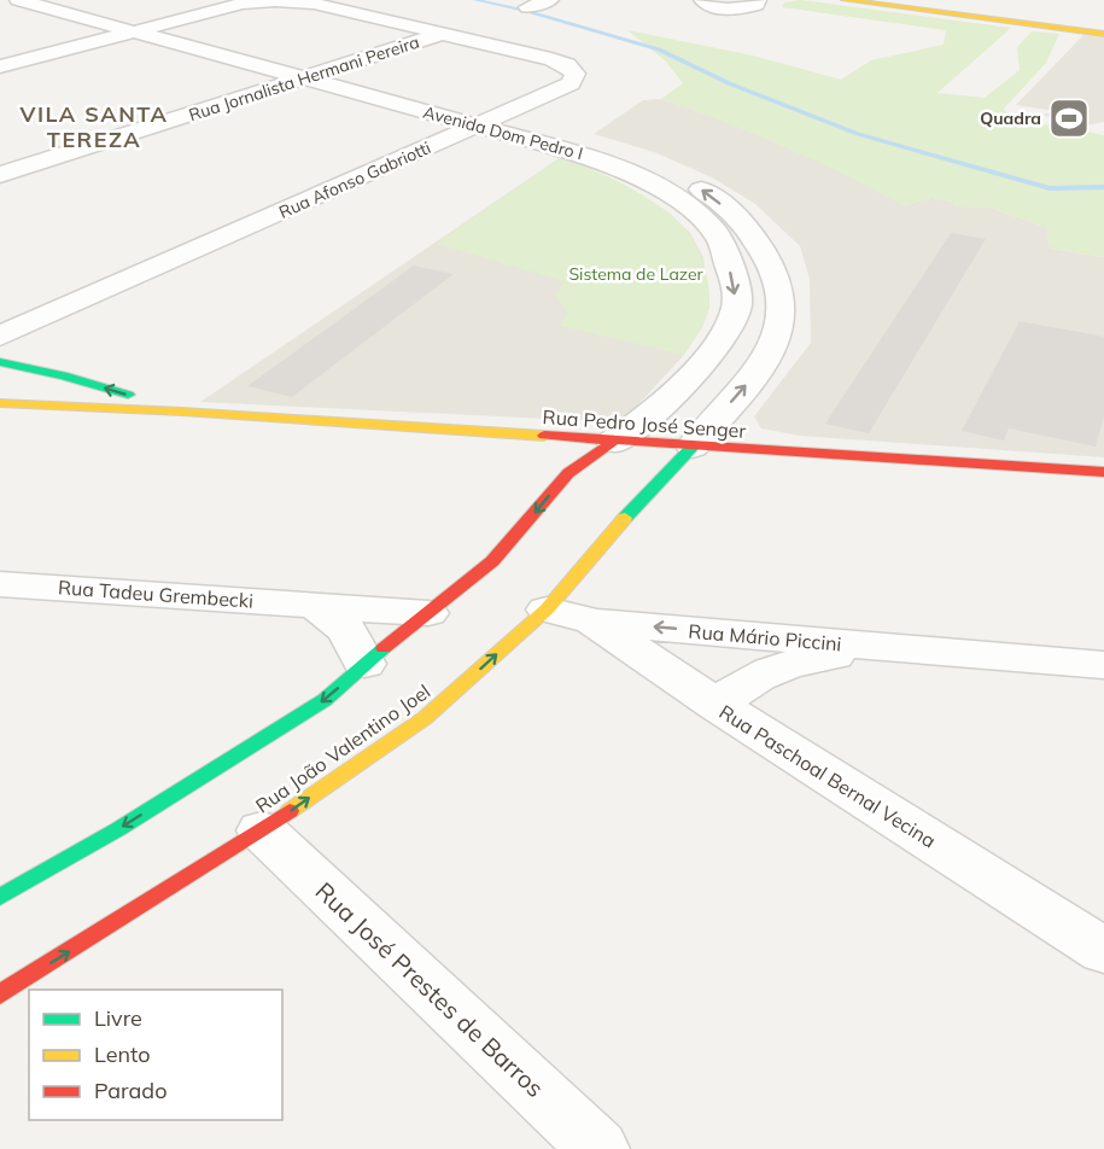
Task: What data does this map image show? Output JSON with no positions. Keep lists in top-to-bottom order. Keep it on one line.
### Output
{"streets":{"street":["Rua Jornalista Hermani Pereira","Avenida Dom Pedro I","Rua Afonso Gabriotti","Rua Pedro José Senger","Rua Tadeu Grembecki","Rua Mário Piccini","Rua João Valentino Joel","Rua Paschoal Bernal Vecina","Rua José Prestes de Barros"]},"crossings":[["Rua Jornalista Hermani Pereira","Avenida Dom Pedro I"],["Rua Jornalista Hermani Pereira","Rua Afonso Gabriotti"],["Avenida Dom Pedro I","Rua Afonso Gabriotti"],["Avenida Dom Pedro I","Rua Pedro José Senger"],["Avenida Dom Pedro I","Rua João Valentino Joel"],["Rua Pedro José Senger","Rua João Valentino Joel"],["Rua Mário Piccini","Rua Paschoal Bernal Vecina"],["Rua João Valentino Joel","Rua Paschoal Bernal Vecina"],["Rua João Valentino Joel","Rua José Prestes de Barros"]],"districts":["VILA SANTA TEREZA"],"parks":["Sistema de Lazer"],"places":{"sports":["Quadra"]},"legend":["Livre","Lento","Parado"]}
